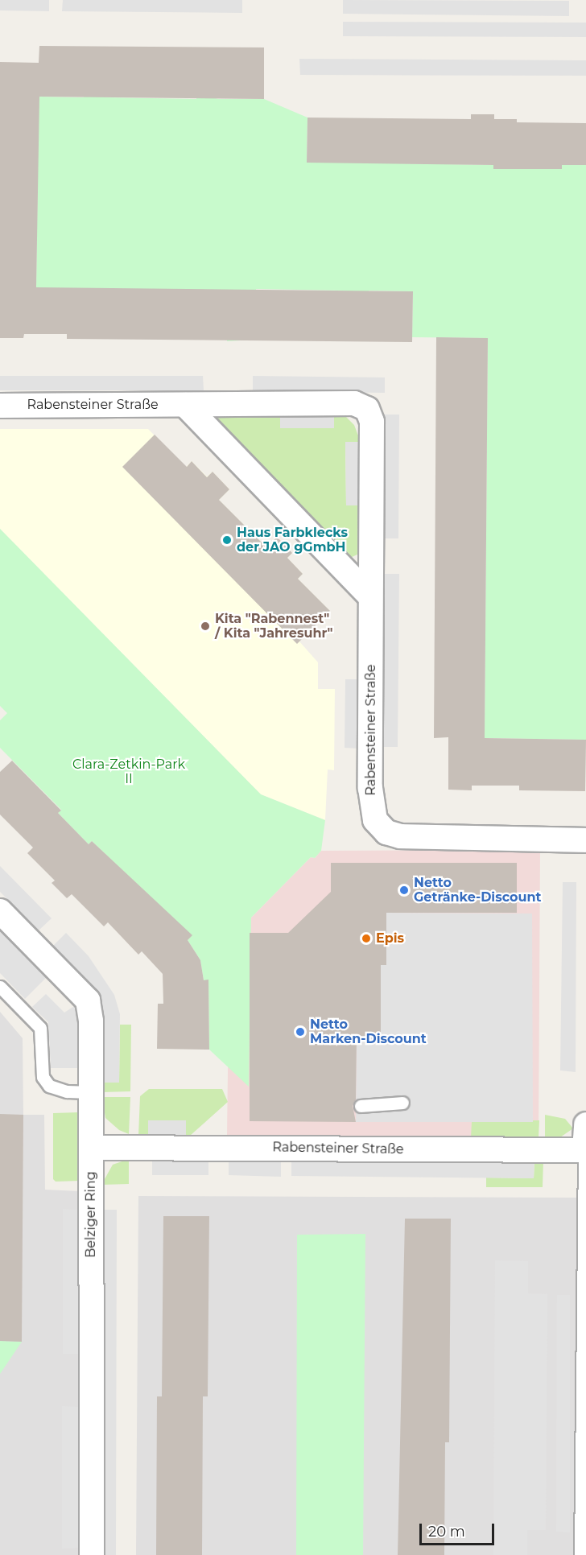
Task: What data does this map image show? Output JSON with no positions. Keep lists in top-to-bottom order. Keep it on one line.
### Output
{"streets":{"street":["Rabensteiner Straße","Belziger Ring"]},"crossings":[["Rabensteiner Straße","Belziger Ring"]],"parks":["Clara-Zetkin-Park II"],"places":["Haus Farbklecks der JAO gGmbH","Kita \"Rabennest\" / Kita \"Jahresuhr\"","Netto Getränke-Discount","Epis","Netto Marken-Discount"],"scale_bar":"20 m"}
